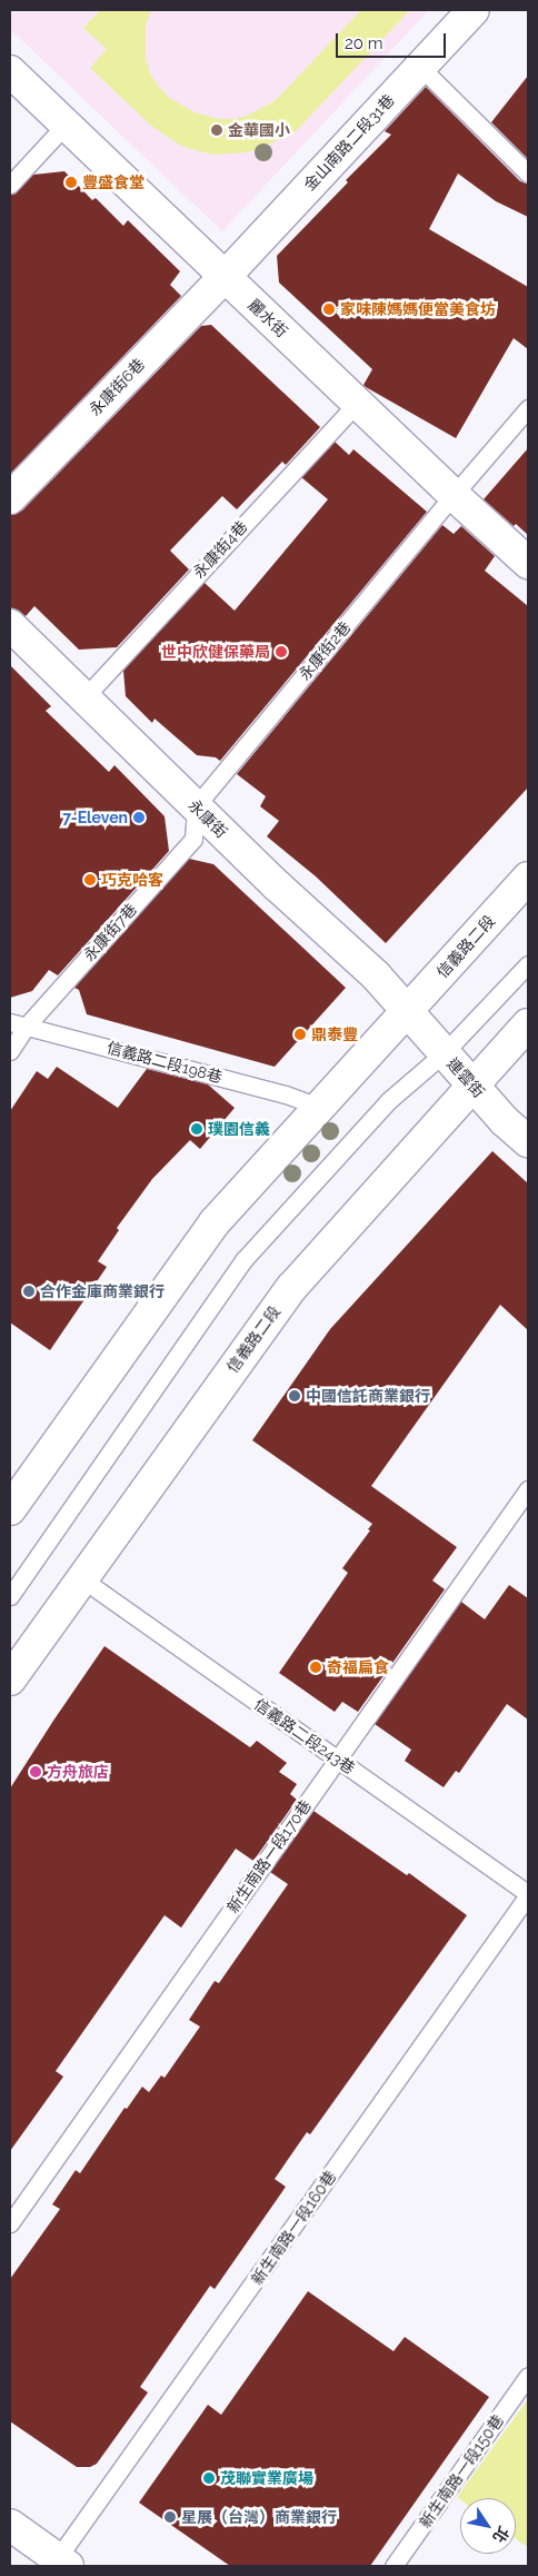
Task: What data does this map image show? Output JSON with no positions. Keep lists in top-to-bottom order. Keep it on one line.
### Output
{"streets":{"street":["金山南路二段31巷","麗水街","永康街6巷","永康街","信義路二段","連雲街"],"lane":["永康街4巷","永康街2巷","永康街7巷","信義路二段198巷","信義路二段243巷","新生南路一段170巷","新生南路一段160巷","新生南路一段150巷"]},"crossings":[["金山南路二段31巷","麗水街"],["金山南路二段31巷","永康街6巷"],["麗水街","永康街6巷"],["麗水街","永康街4巷"],["麗水街","永康街2巷"],["永康街4巷","永康街"],["永康街2巷","永康街"],["永康街2巷","永康街7巷"],["永康街","永康街7巷"],["永康街","信義路二段"],["永康街","連雲街"],["永康街7巷","信義路二段198巷"],["信義路二段","信義路二段198巷"],["信義路二段","連雲街"],["信義路二段","信義路二段243巷"],["信義路二段243巷","新生南路一段170巷"],["信義路二段243巷","新生南路一段160巷"]],"places":["金華國小","豐盛食堂","家味陳媽媽便當美食坊","世中欣健保藥局","7-Eleven","巧克哈客","鼎泰豐","璞園信義","合作金庫商業銀行","中國信託商業銀行","奇福扁食","方舟旅店","茂聯實業廣場","星展（台灣）商業銀行"],"scale_bar":"20 m","north":"bottom right"}
